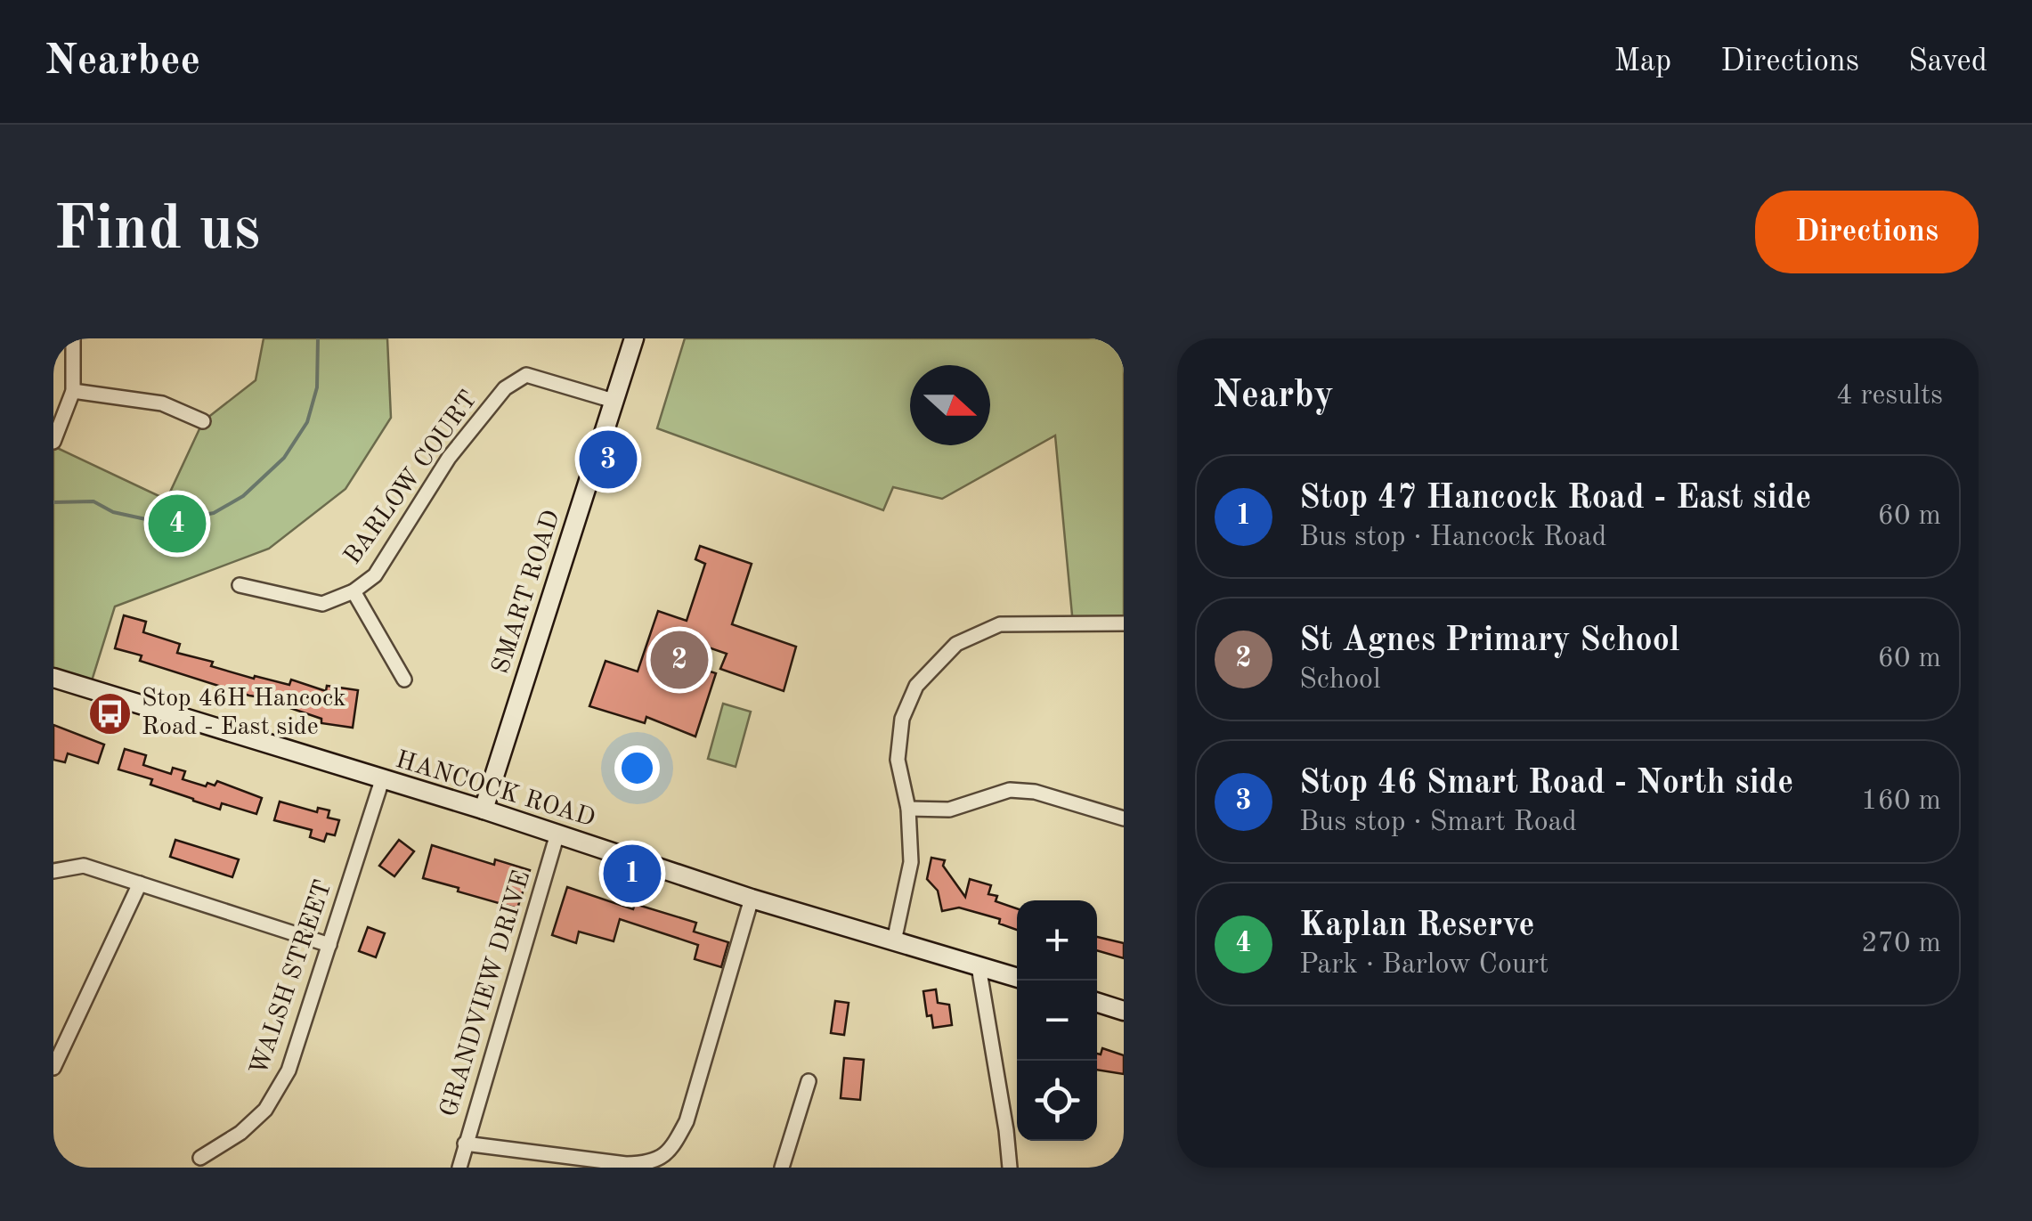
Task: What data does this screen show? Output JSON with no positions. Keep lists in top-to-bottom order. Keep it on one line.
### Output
{"streets":{"main road":["SMART ROAD","HANCOCK ROAD"],"street":["BARLOW COURT","WALSH STREET","GRANDVIEW DRIVE"]},"crossings":[["BARLOW COURT","SMART ROAD"],["SMART ROAD","HANCOCK ROAD"],["HANCOCK ROAD","WALSH STREET"],["HANCOCK ROAD","GRANDVIEW DRIVE"]],"places":{"bus stop":["Stop 46H Hancock Road - East side"]},"north":"right","page":{"header":"Nearbee","nav":["Map","Directions","Saved"],"buttons":"Directions","title":"Find us","heading":["Nearby","4 results"],"pins":["3","4","2","1"],"list":[{"mark":"1","name":"Stop 47 Hancock Road - East side","note":"Bus stop · Hancock Road","value":"60 m"},{"mark":"2","name":"St Agnes Primary School","note":"School","value":"60 m"},{"mark":"3","name":"Stop 46 Smart Road - North side","note":"Bus stop · Smart Road","value":"160 m"},{"mark":"4","name":"Kaplan Reserve","note":"Park · Barlow Court","value":"270 m"}],"map_buttons":["+","−"]}}
